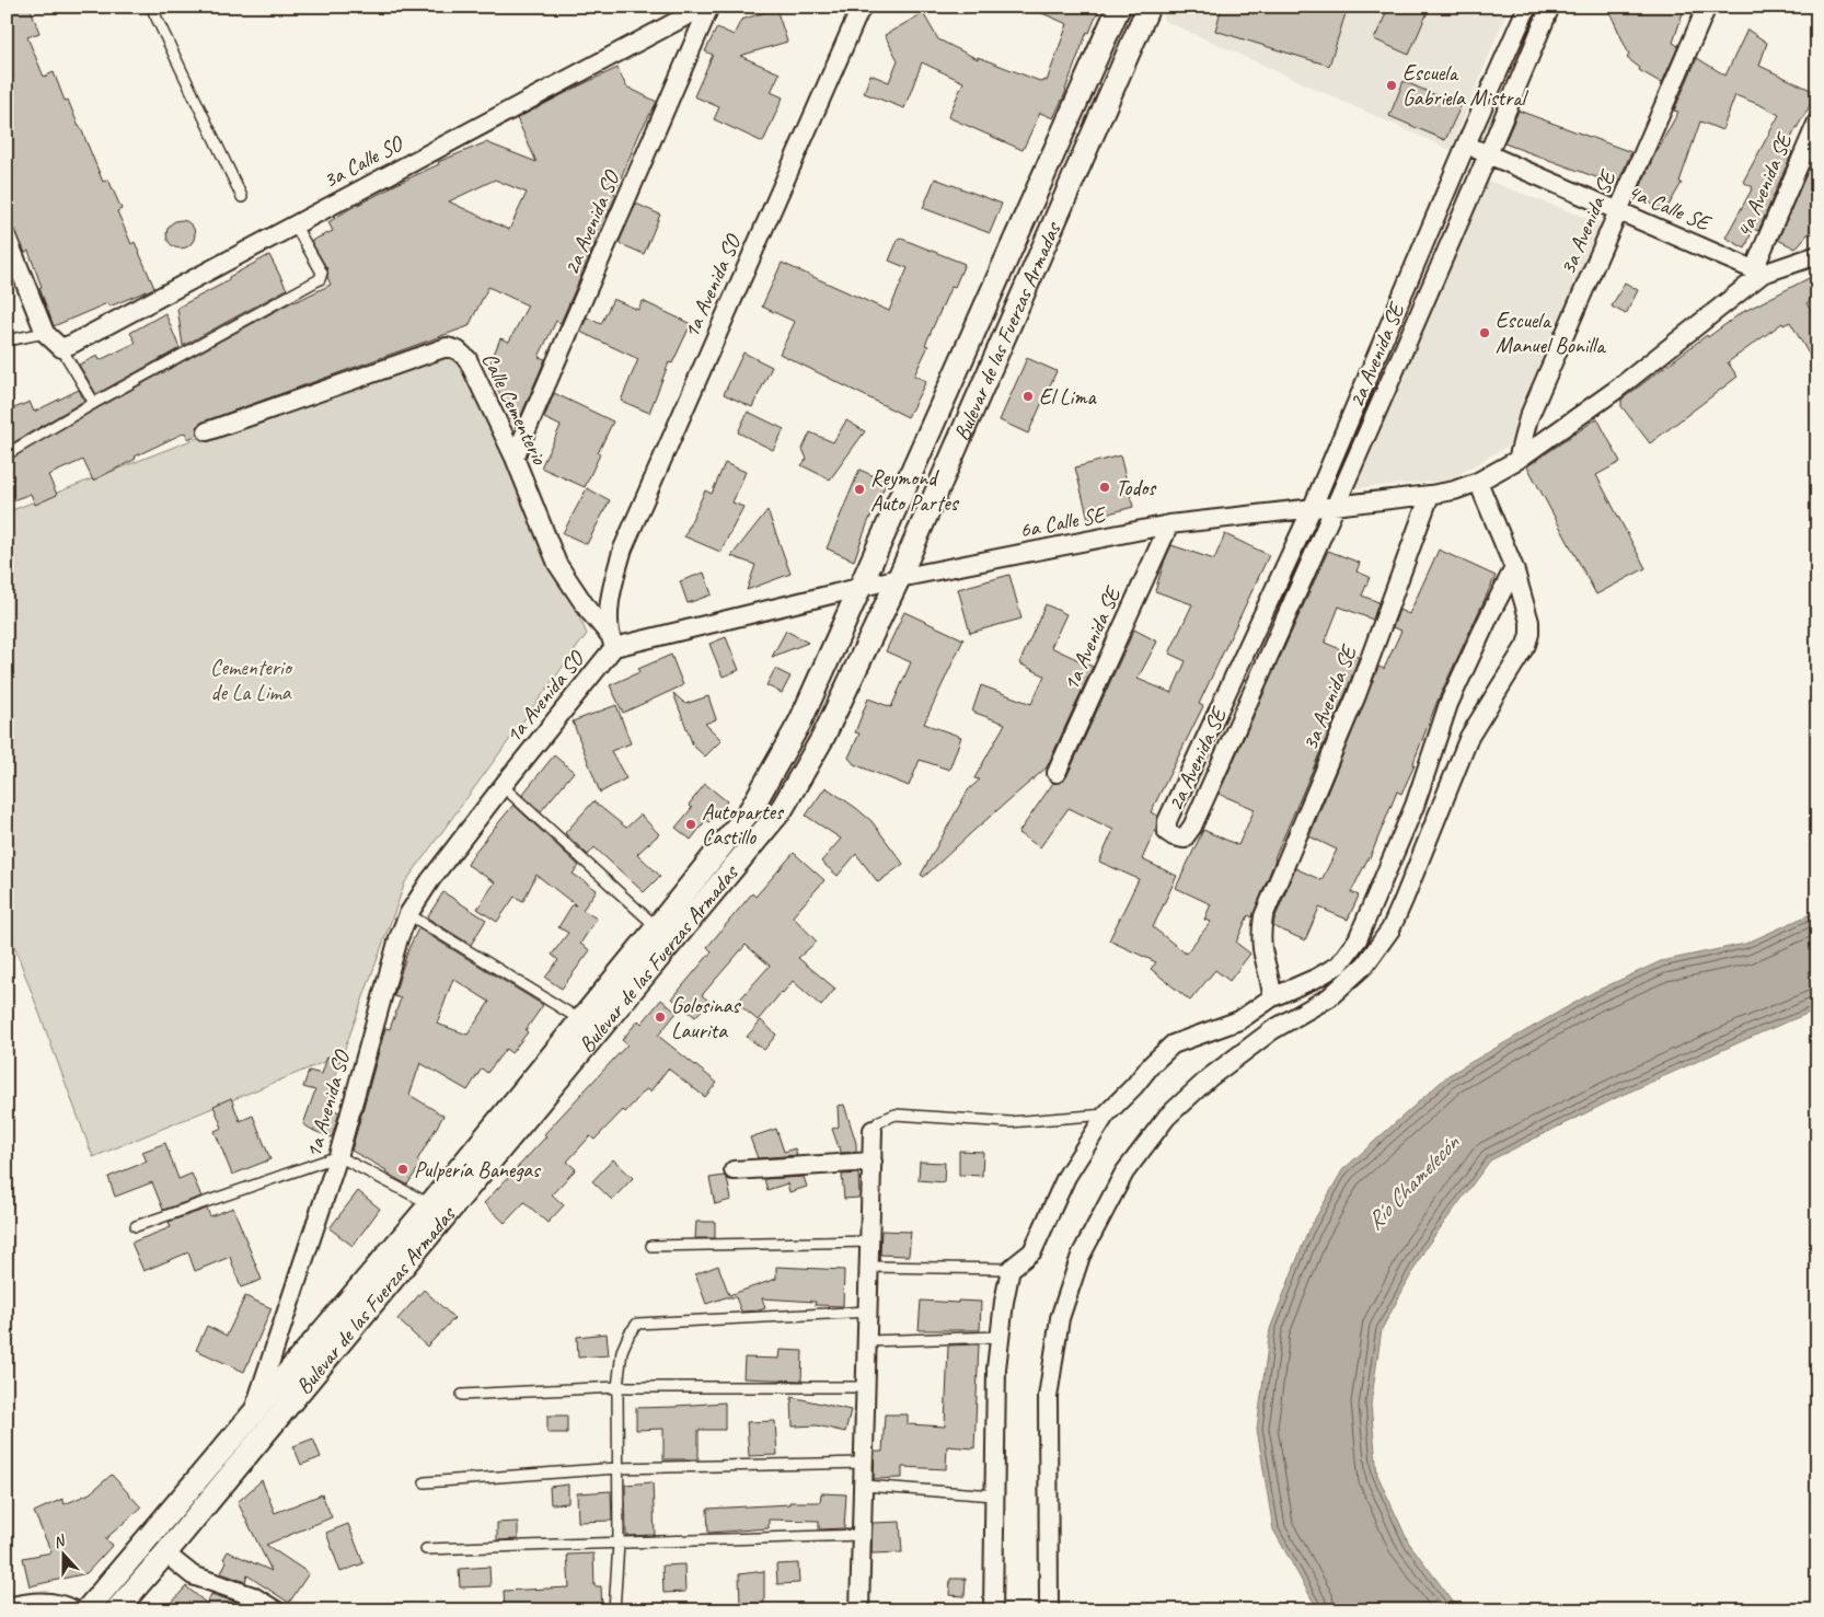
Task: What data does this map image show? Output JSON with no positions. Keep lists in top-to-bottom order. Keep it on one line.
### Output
{"streets":{"street":["3a Calle SO","4a Avenida SE","4a Calle SE","2a Avenida SO","3a Avenida SE","1a Avenida SO","Bulevar de las Fuerzas Armadas","2a Avenida SE","Calle Cementerio","6a Calle SE","1a Avenida SE"]},"crossings":[["4a Avenida SE","4a Calle SE"],["4a Avenida SE","6a Calle SE"],["4a Calle SE","3a Avenida SE"],["4a Calle SE","2a Avenida SE"],["4a Calle SE","6a Calle SE"],["2a Avenida SO","Calle Cementerio"],["3a Avenida SE","6a Calle SE"],["1a Avenida SO","Bulevar de las Fuerzas Armadas"],["1a Avenida SO","Calle Cementerio"],["1a Avenida SO","6a Calle SE"],["Bulevar de las Fuerzas Armadas","6a Calle SE"],["2a Avenida SE","6a Calle SE"],["Calle Cementerio","6a Calle SE"],["6a Calle SE","1a Avenida SE"]],"water":["Río Chamelecón"],"parks":["Cementerio de La Lima"],"places":["Escuela Gabriela Mistral","Escuela Manuel Bonilla","El Lima","Todos","Reymond Auto Partes","Autopartes Castillo","Golosinas Laurita","Pulpería Banegas"],"north":"top"}
